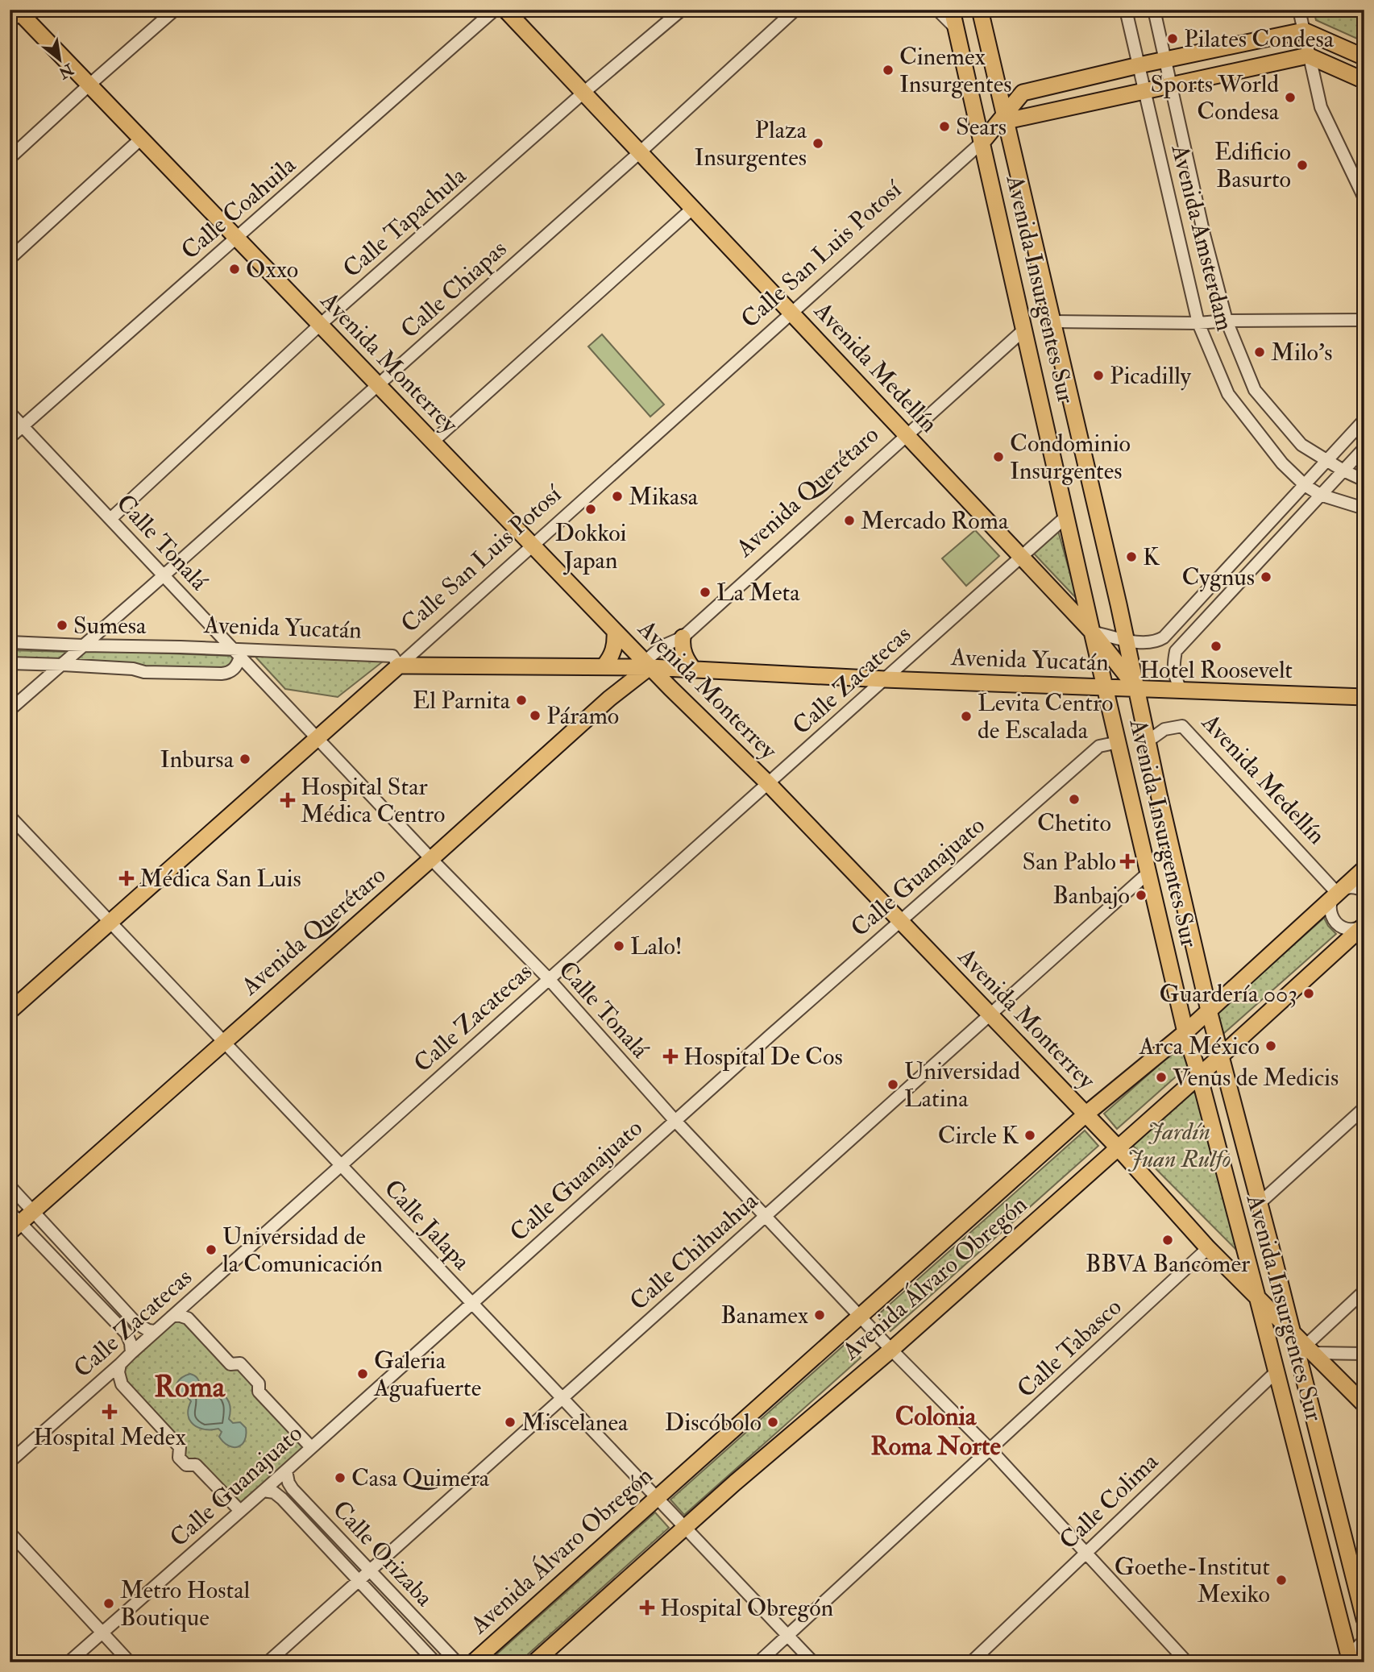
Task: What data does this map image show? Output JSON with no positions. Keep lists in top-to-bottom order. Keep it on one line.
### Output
{"streets":{"main road":["Calle San Luis Potosí","Avenida Insurgentes Sur","Avenida Monterrey","Avenida Medellín","Avenida Querétaro","Avenida Yucatán","Avenida Álvaro Obregón"],"street":["Calle Coahuila","Calle Tapachula","Avenida Amsterdam","Calle Chiapas","Calle Tonalá","Calle Zacatecas","Calle Guanajuato","Calle Jalapa","Calle Chihuahua","Calle Tabasco","Calle Colima","Calle Orizaba"]},"crossings":[["Calle Coahuila","Avenida Monterrey"],["Calle Coahuila","Calle Tonalá"],["Calle Tapachula","Avenida Monterrey"],["Calle Tapachula","Avenida Medellín"],["Calle Tapachula","Calle Tonalá"],["Calle San Luis Potosí","Avenida Insurgentes Sur"],["Calle San Luis Potosí","Avenida Monterrey"],["Calle San Luis Potosí","Avenida Medellín"],["Calle San Luis Potosí","Calle Tonalá"],["Calle San Luis Potosí","Avenida Yucatán"],["Calle San Luis Potosí","Calle Jalapa"],["Calle Chiapas","Avenida Monterrey"],["Calle Chiapas","Avenida Medellín"],["Calle Chiapas","Calle Tonalá"],["Calle Chiapas","Avenida Yucatán"],["Avenida Insurgentes Sur","Avenida Monterrey"],["Avenida Insurgentes Sur","Avenida Medellín"],["Avenida Insurgentes Sur","Avenida Querétaro"],["Avenida Insurgentes Sur","Avenida Yucatán"],["Avenida Insurgentes Sur","Calle Zacatecas"],["Avenida Insurgentes Sur","Calle Guanajuato"],["Avenida Insurgentes Sur","Calle Chihuahua"],["Avenida Insurgentes Sur","Avenida Álvaro Obregón"],["Avenida Insurgentes Sur","Calle Colima"],["Avenida Monterrey","Avenida Querétaro"],["Avenida Monterrey","Avenida Yucatán"],["Avenida Monterrey","Calle Zacatecas"],["Avenida Monterrey","Calle Guanajuato"],["Avenida Monterrey","Calle Chihuahua"],["Avenida Monterrey","Avenida Álvaro Obregón"],["Avenida Monterrey","Calle Tabasco"],["Avenida Medellín","Avenida Querétaro"],["Avenida Medellín","Avenida Yucatán"],["Avenida Medellín","Calle Zacatecas"],["Avenida Querétaro","Calle Tonalá"],["Avenida Querétaro","Avenida Yucatán"],["Avenida Querétaro","Calle Jalapa"],["Calle Tonalá","Avenida Yucatán"],["Calle Tonalá","Calle Zacatecas"],["Calle Tonalá","Calle Guanajuato"],["Calle Tonalá","Calle Chihuahua"],["Calle Tonalá","Avenida Álvaro Obregón"],["Calle Tonalá","Calle Tabasco"],["Calle Tonalá","Calle Colima"],["Avenida Yucatán","Calle Zacatecas"],["Calle Zacatecas","Calle Jalapa"],["Calle Guanajuato","Calle Jalapa"],["Calle Guanajuato","Calle Orizaba"],["Calle Jalapa","Calle Chihuahua"],["Calle Jalapa","Avenida Álvaro Obregón"],["Calle Jalapa","Calle Tabasco"],["Calle Chihuahua","Calle Orizaba"]],"districts":["Roma","Colonia Roma Norte"],"parks":["Jardín Juan Rulfo"],"places":{"other":["Pilates Condesa","Cinemex Insurgentes","Sports World Condesa","Sears","Plaza Insurgentes","Edificio Basurto","Oxxo","Milo's","Picadilly","Condominio Insurgentes","Mikasa","Dokkoi Japan","Mercado Roma","K","Cygnus","La Meta","Sumesa","Hotel Roosevelt","El Parnita","Páramo","Levita Centro de Escalada","Inbursa","Chetito","Banbajo","Lalo!","Guardería 003","Arca México","Venus de Medicis","Universidad Latina","Circle K","BBVA Bancomer","Universidad de la Comunicación","Banamex","Galeria Aguafuerte","Miscelanea","Discóbolo","Casa Quimera","Goethe-Institut Mexiko","Metro Hostal Boutique"],"health":["Hospital Star Médica Centro","San Pablo","Médica San Luis","Hospital De Cos","Hospital Medex","Hospital Obregón"]},"north":"bottom right"}
